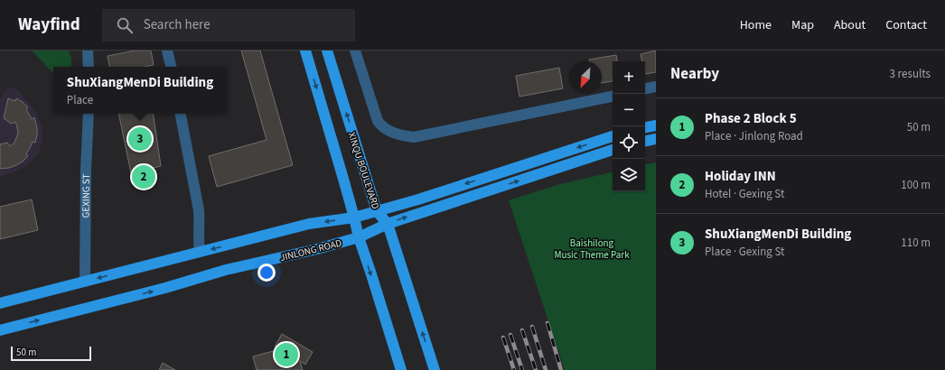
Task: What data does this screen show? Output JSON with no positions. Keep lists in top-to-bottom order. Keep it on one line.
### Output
{"streets":{"main road":["XINQU BOULEVARD","JINLONG ROAD"],"street":["GEXING ST"]},"crossings":[["XINQU BOULEVARD","JINLONG ROAD"]],"parks":["Baishilong Music Theme Park"],"scale_bar":"50 m","north":"bottom left","page":{"header":"Wayfind","search":"Search here","nav":["Home","Map","About","Contact"],"heading":["Nearby","3 results"],"map_buttons":["+","−"],"popup":["ShuXiangMenDi Building","Place"],"list":[{"mark":"1","name":"Phase 2 Block 5","note":"Place · Jinlong Road","value":"50 m"},{"mark":"2","name":"Holiday INN","note":"Hotel · Gexing St","value":"100 m"},{"mark":"3","name":"ShuXiangMenDi Building","note":"Place · Gexing St","value":"110 m"}],"pins":["3","2","1"],"scale":"50 m"}}
